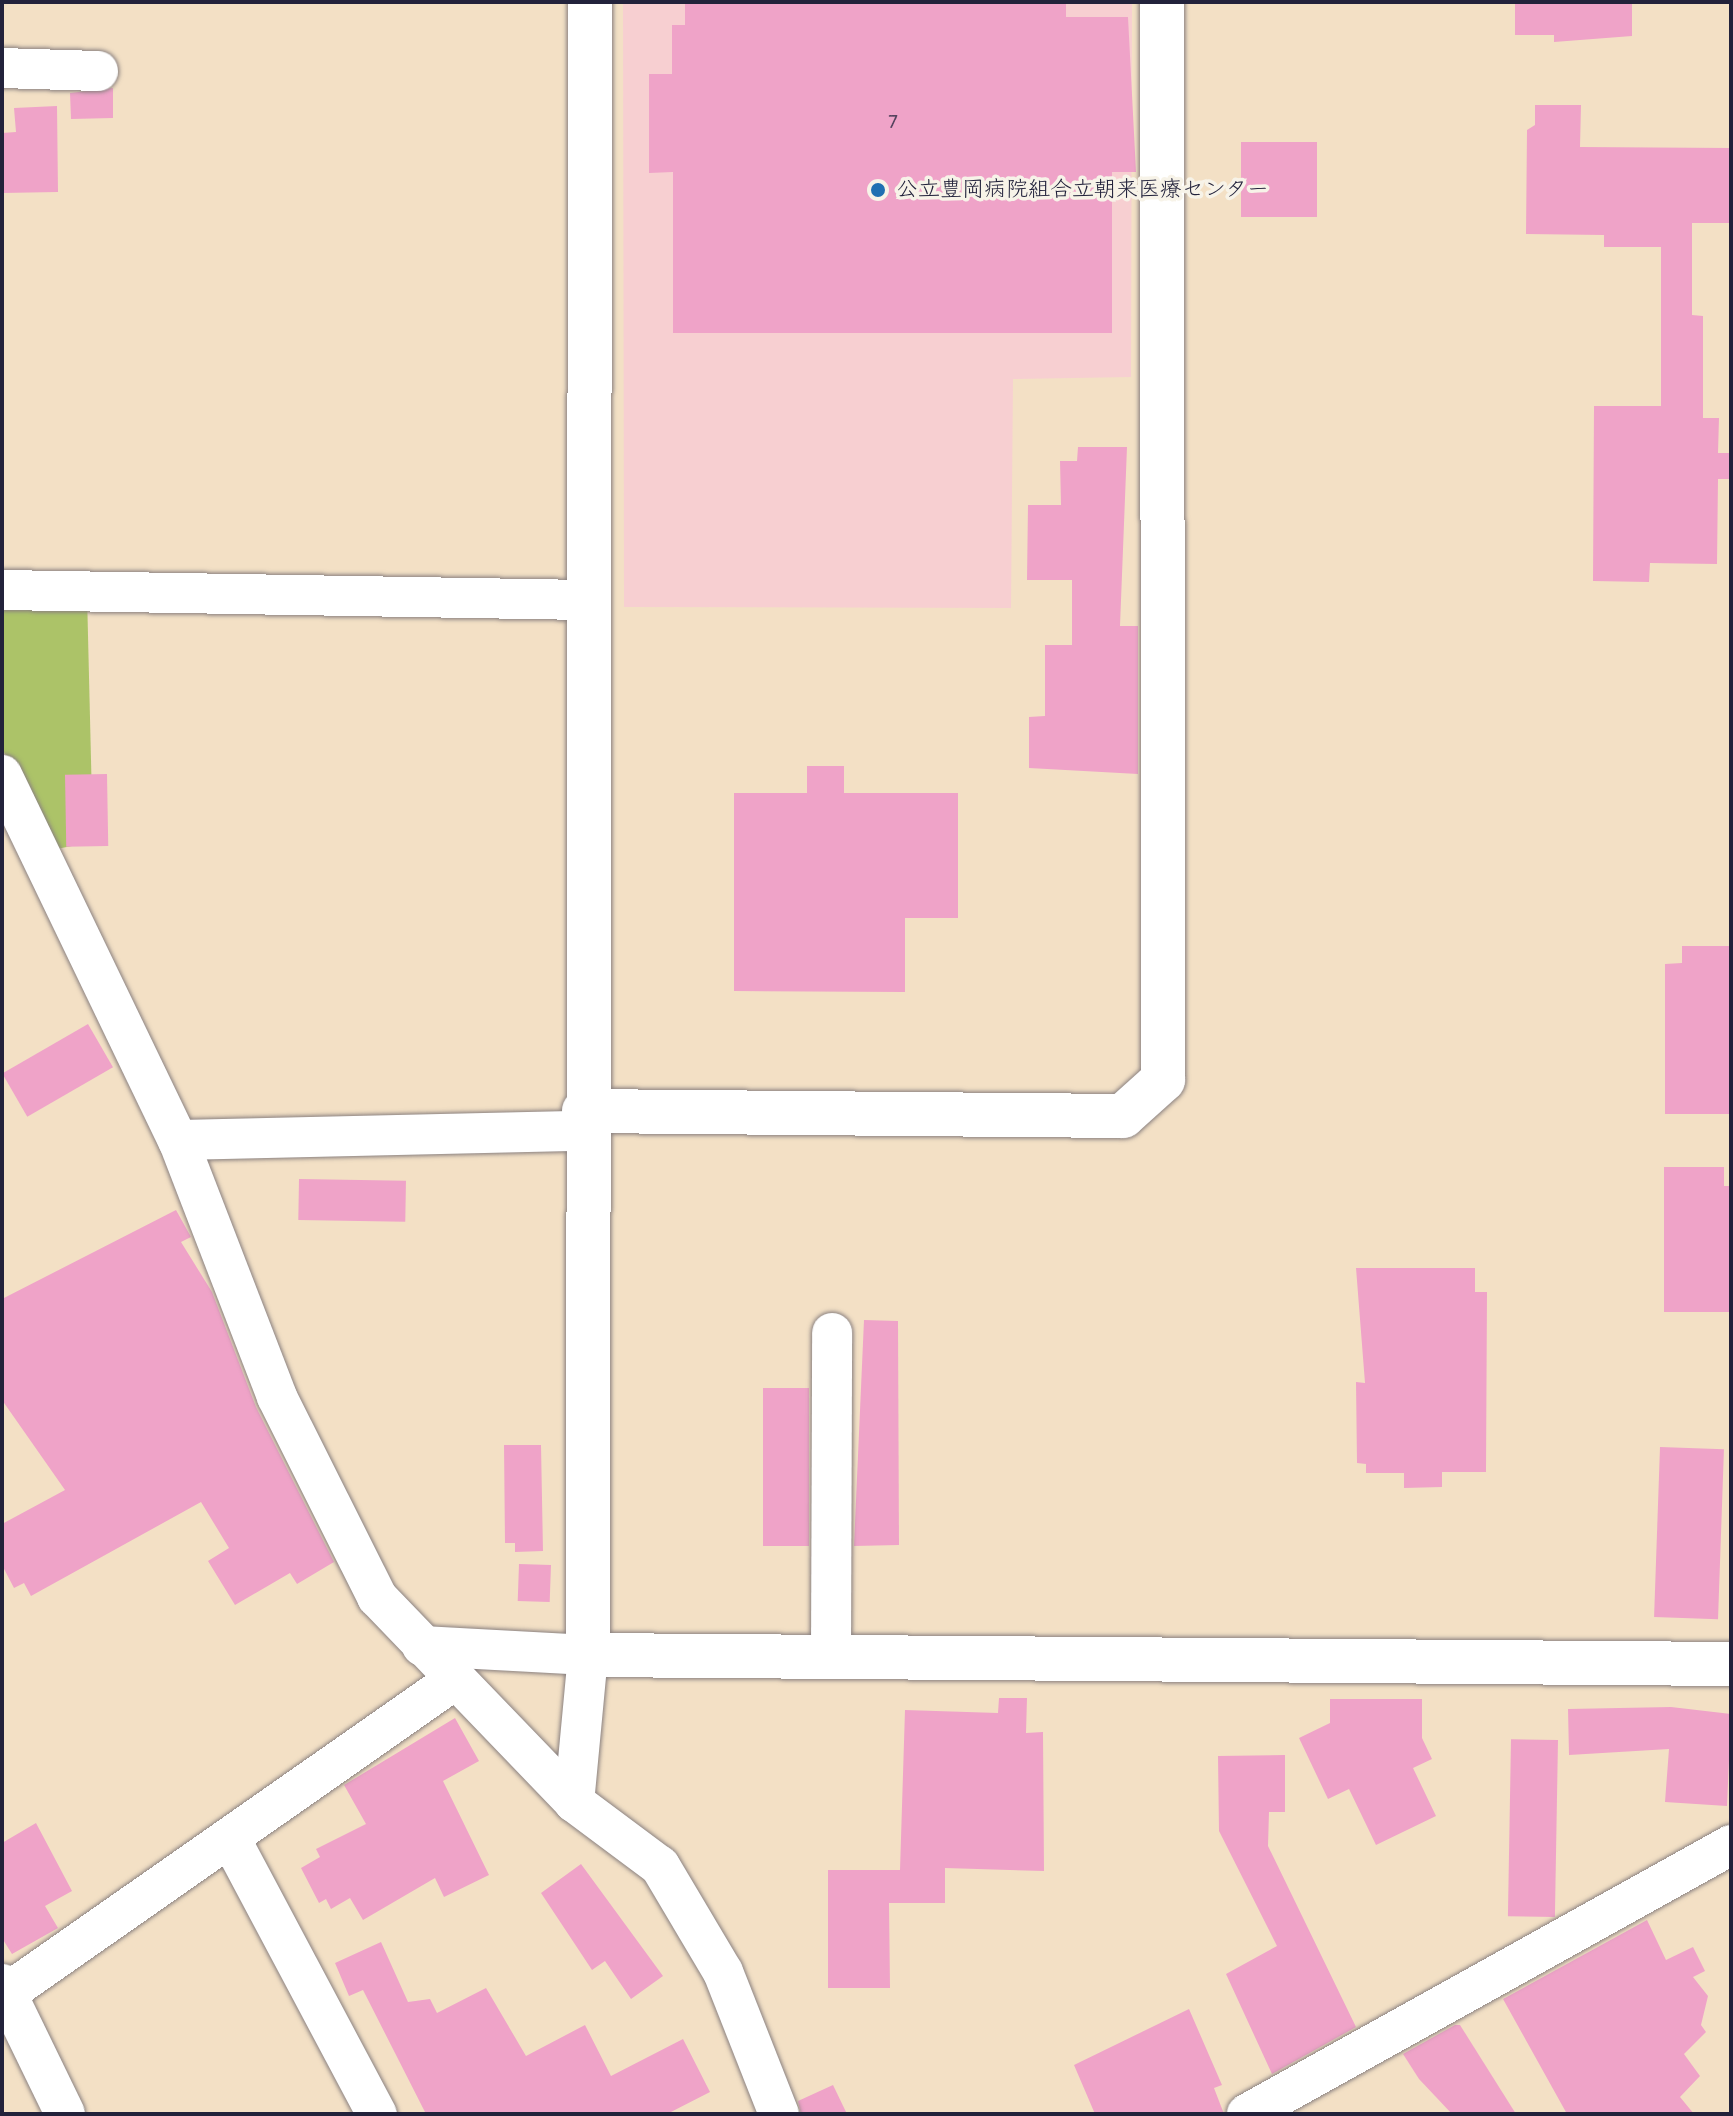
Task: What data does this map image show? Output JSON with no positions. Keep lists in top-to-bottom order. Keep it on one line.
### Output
{"places":["公立豊岡病院組合立朝来医療センター"],"house_numbers":["7"]}
